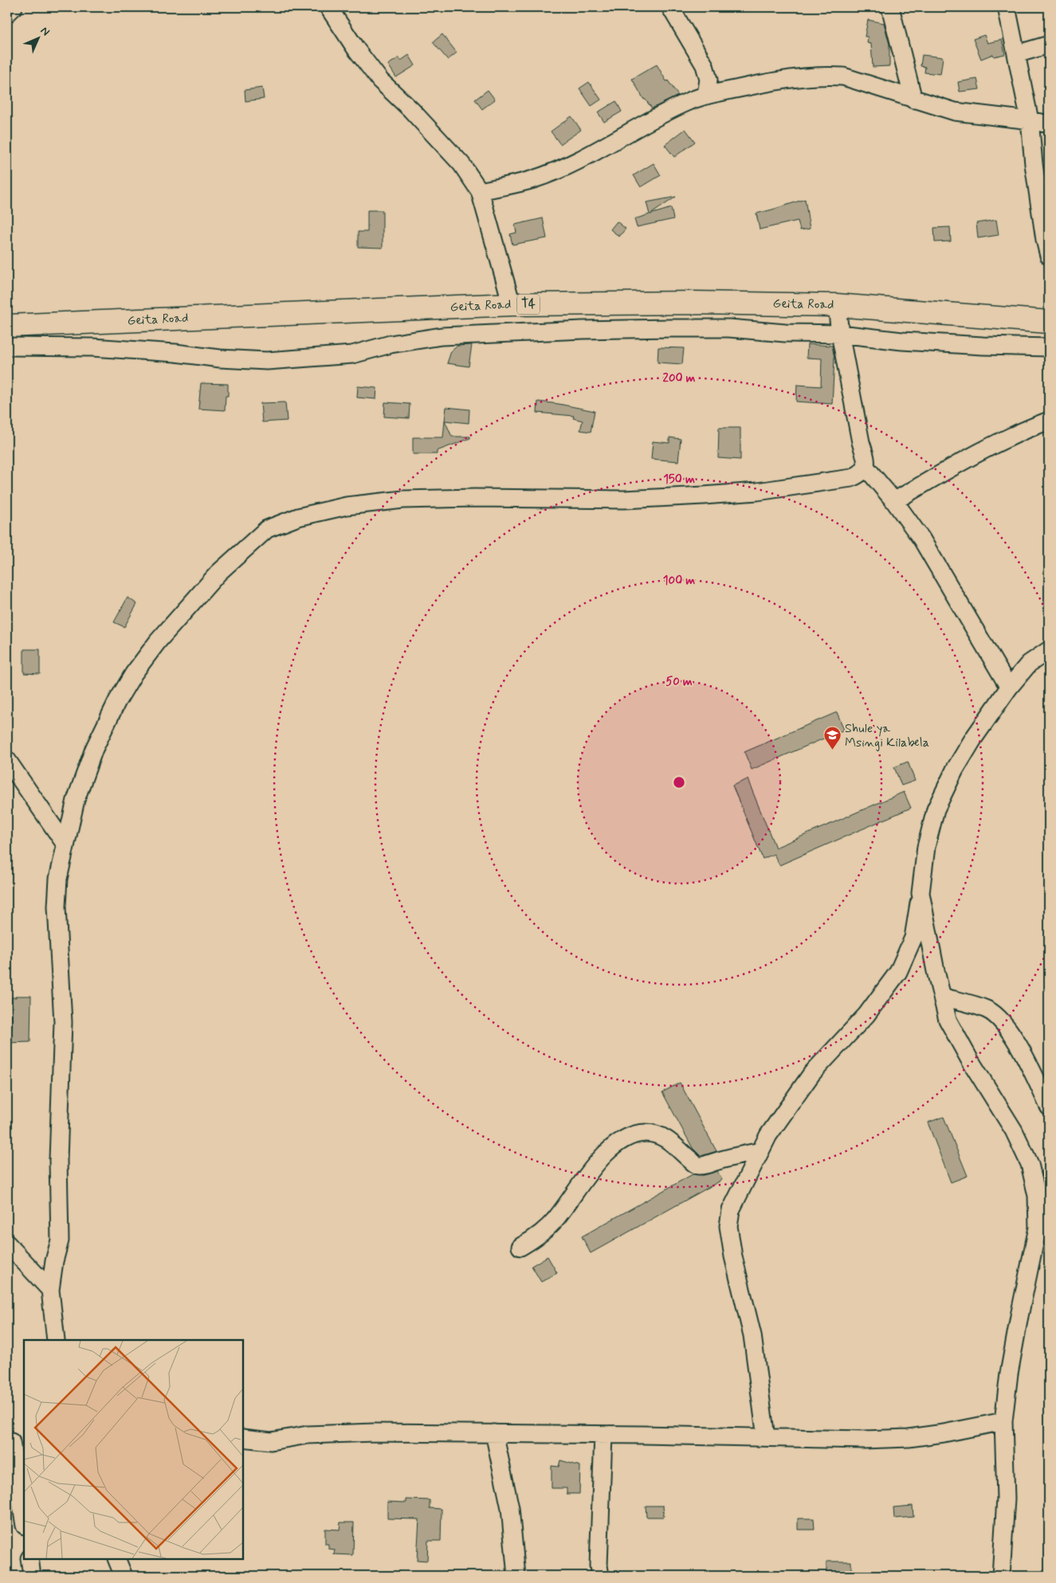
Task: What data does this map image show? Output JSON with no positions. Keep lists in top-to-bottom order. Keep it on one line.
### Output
{"streets":{"highway":["T4","Geita Road"]},"places":{"school or university":["Shule ya Msingi Kilabela"]},"north":"top right","rings":["200 m","150 m","100 m","50 m"]}
